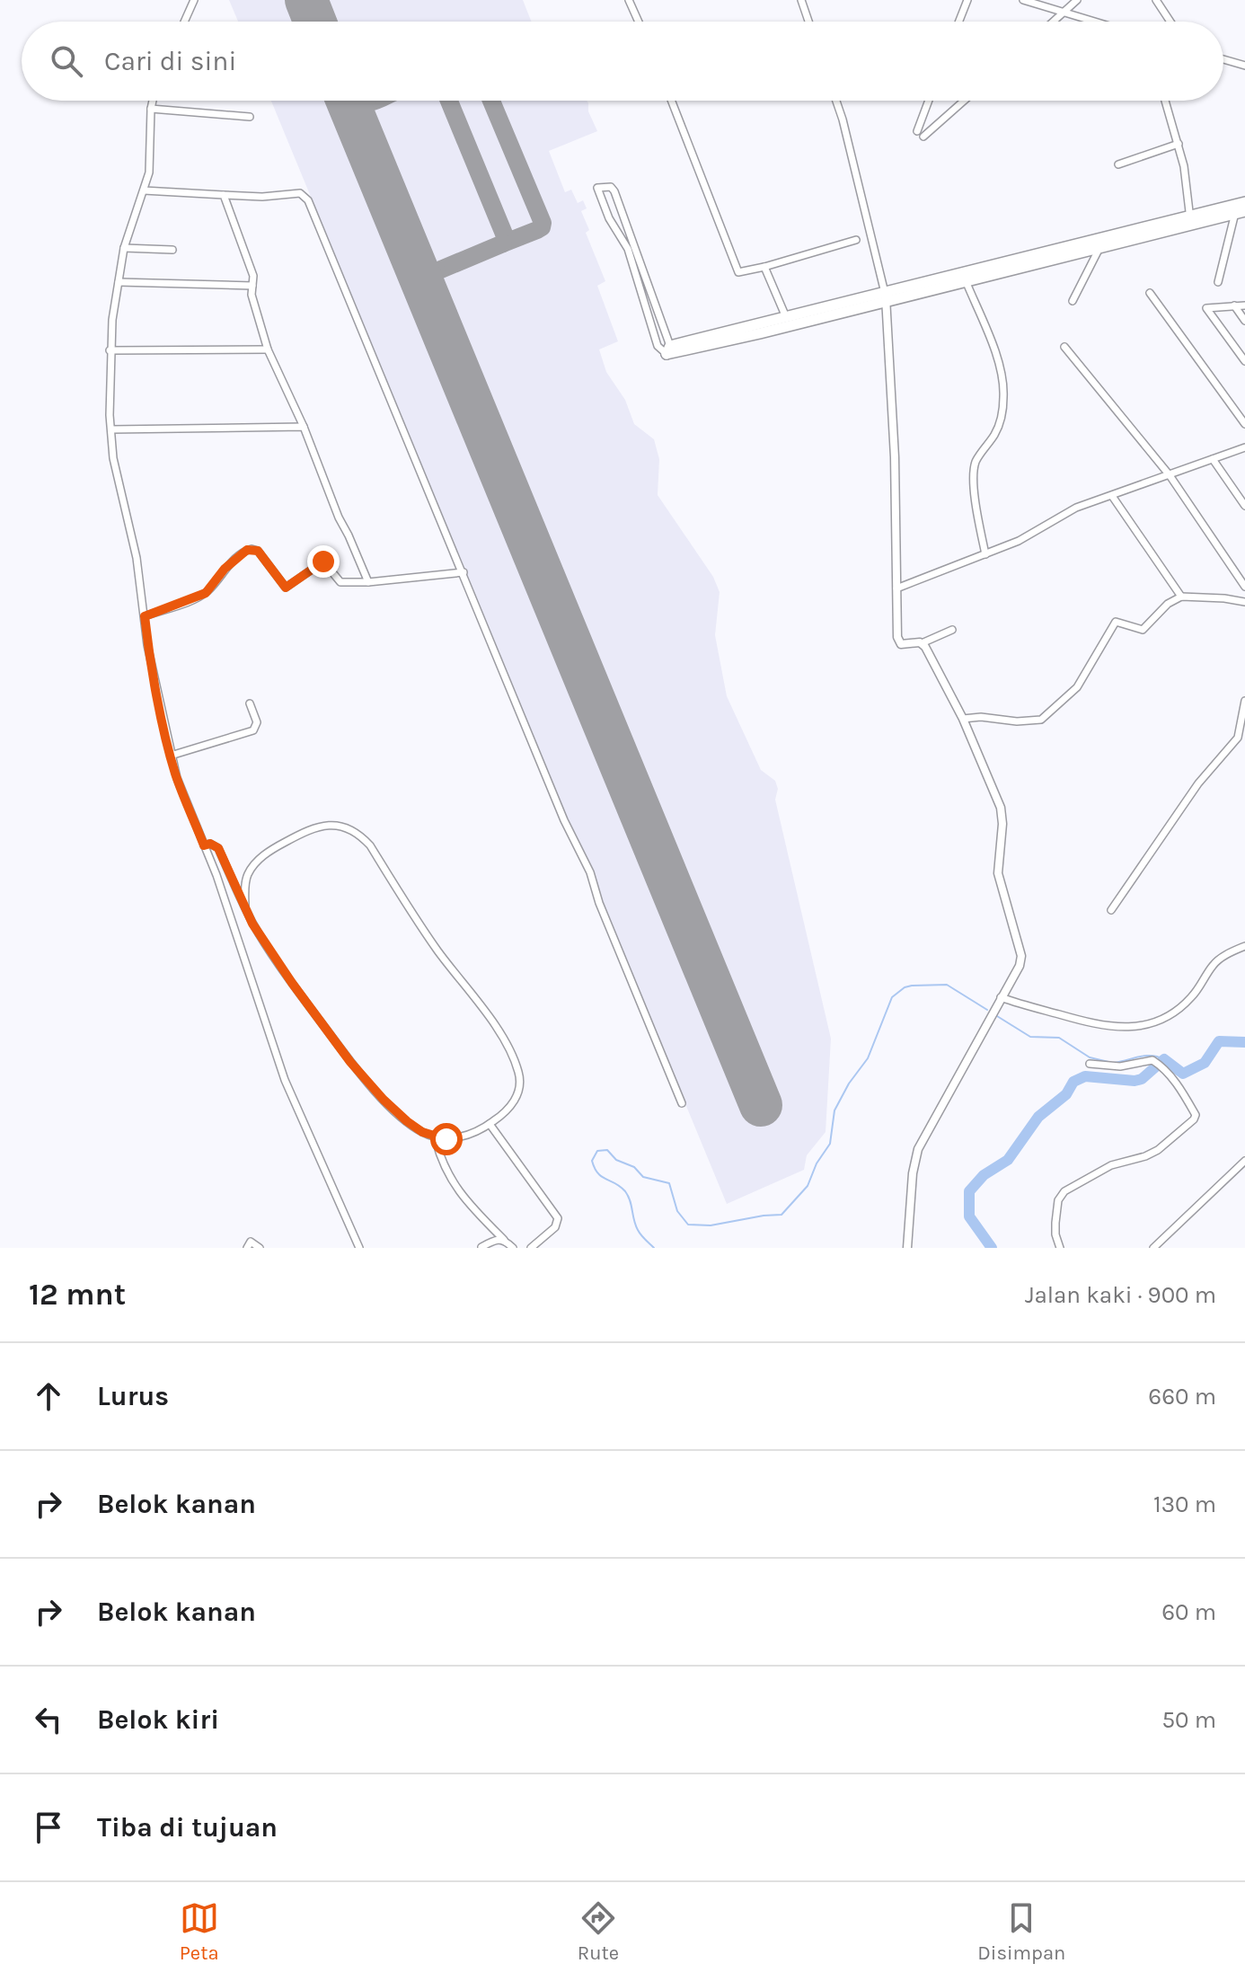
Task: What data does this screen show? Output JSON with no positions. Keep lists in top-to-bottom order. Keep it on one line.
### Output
{"page":{"search":"Cari di sini","heading":["12 mnt","Jalan kaki · 900 m"],"list":[["Lurus","660 m"],["Belok kanan","130 m"],["Belok kanan","60 m"],["Belok kiri","50 m"],"Tiba di tujuan"],"nav":["Peta","Rute","Disimpan"]}}
